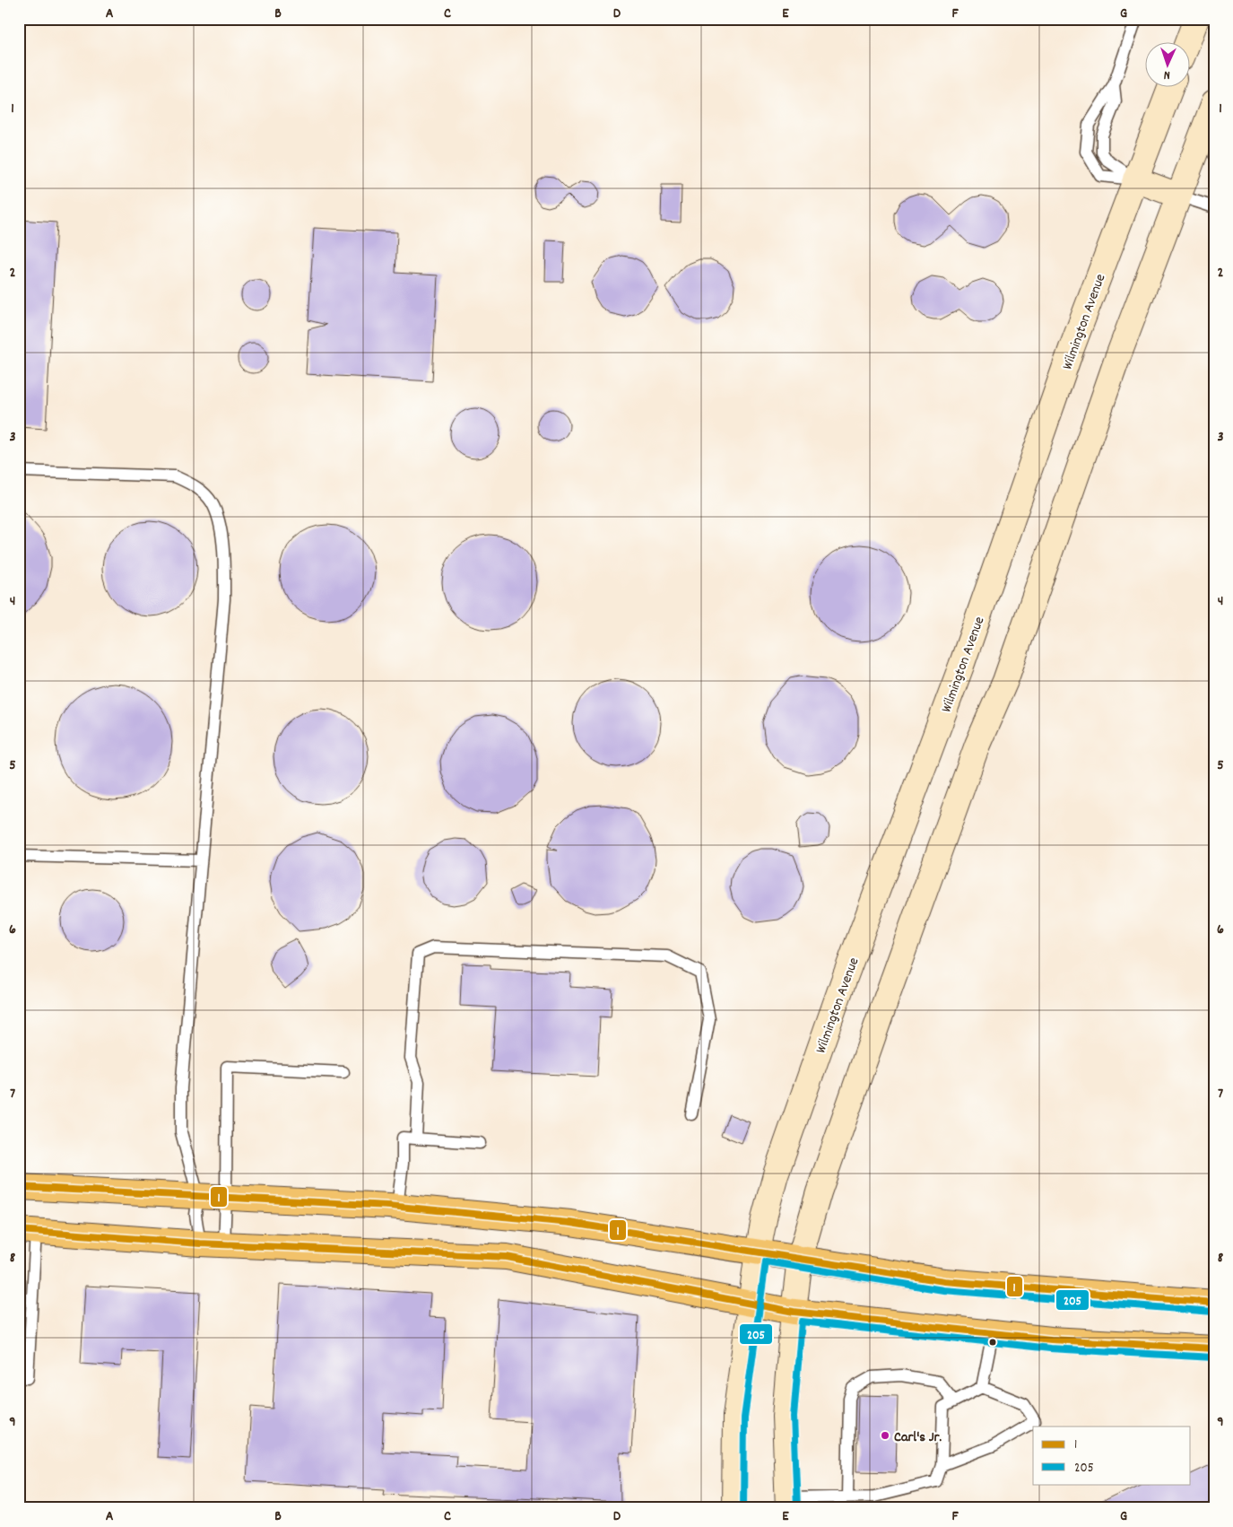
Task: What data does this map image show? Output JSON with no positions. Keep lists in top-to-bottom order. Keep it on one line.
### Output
{"streets":{"main road":["Wilmington Avenue"]},"places":["Carl's Jr."],"lines":["transit line 1","transit line 205"],"legend":["1","205"],"north":"bottom","grid":{"columns":["A","B","C","D","E","F","G"],"rows":["1","2","3","4","5","6","7","8","9"]}}
